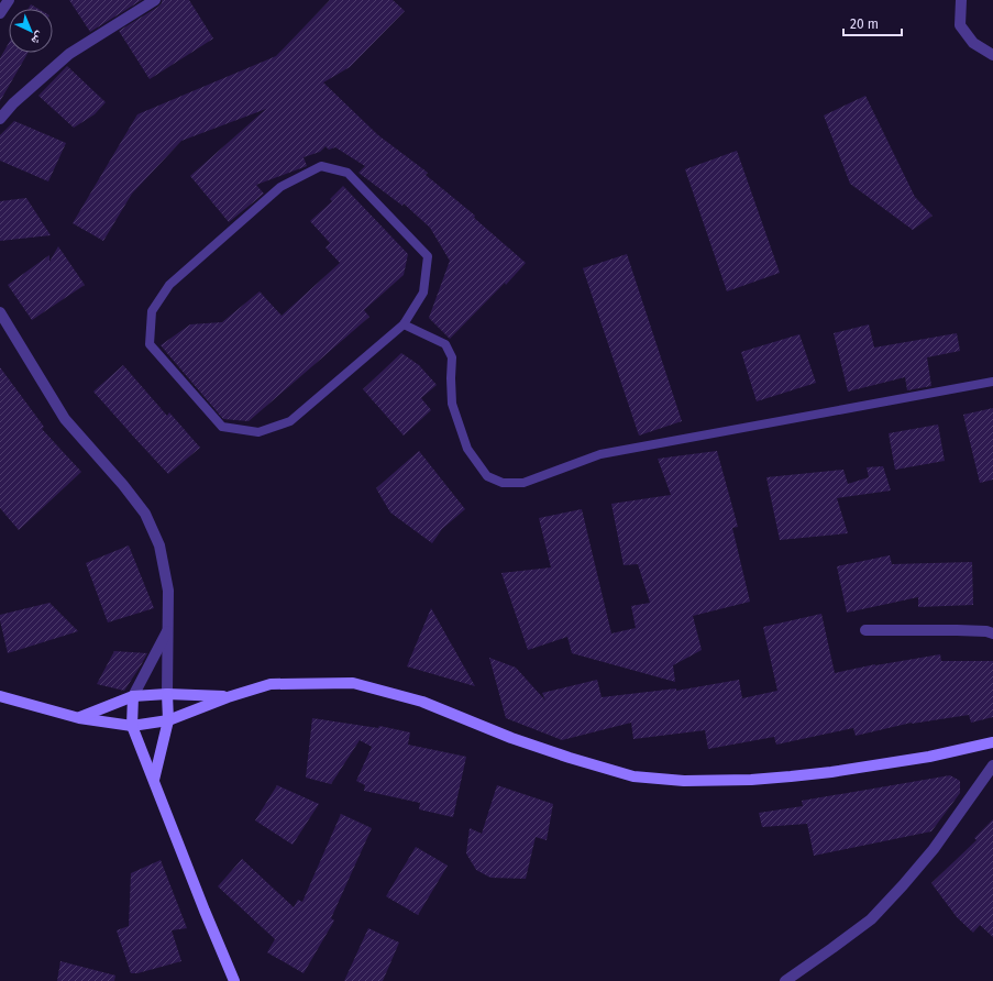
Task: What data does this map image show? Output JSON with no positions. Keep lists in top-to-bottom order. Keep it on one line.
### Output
{"scale_bar":"20 m","north":"bottom right"}
